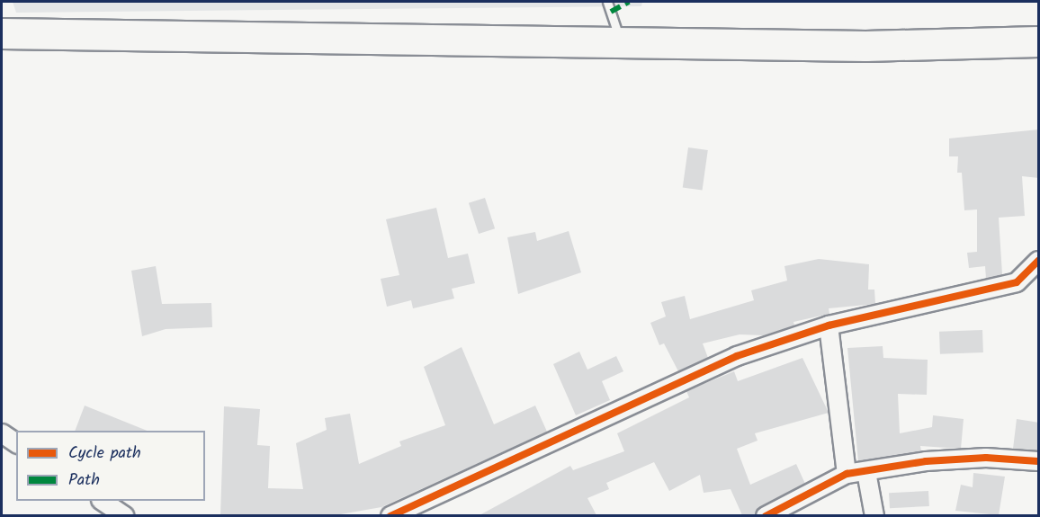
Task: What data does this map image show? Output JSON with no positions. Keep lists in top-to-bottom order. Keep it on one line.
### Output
{"legend":["Cycle path","Path"]}
